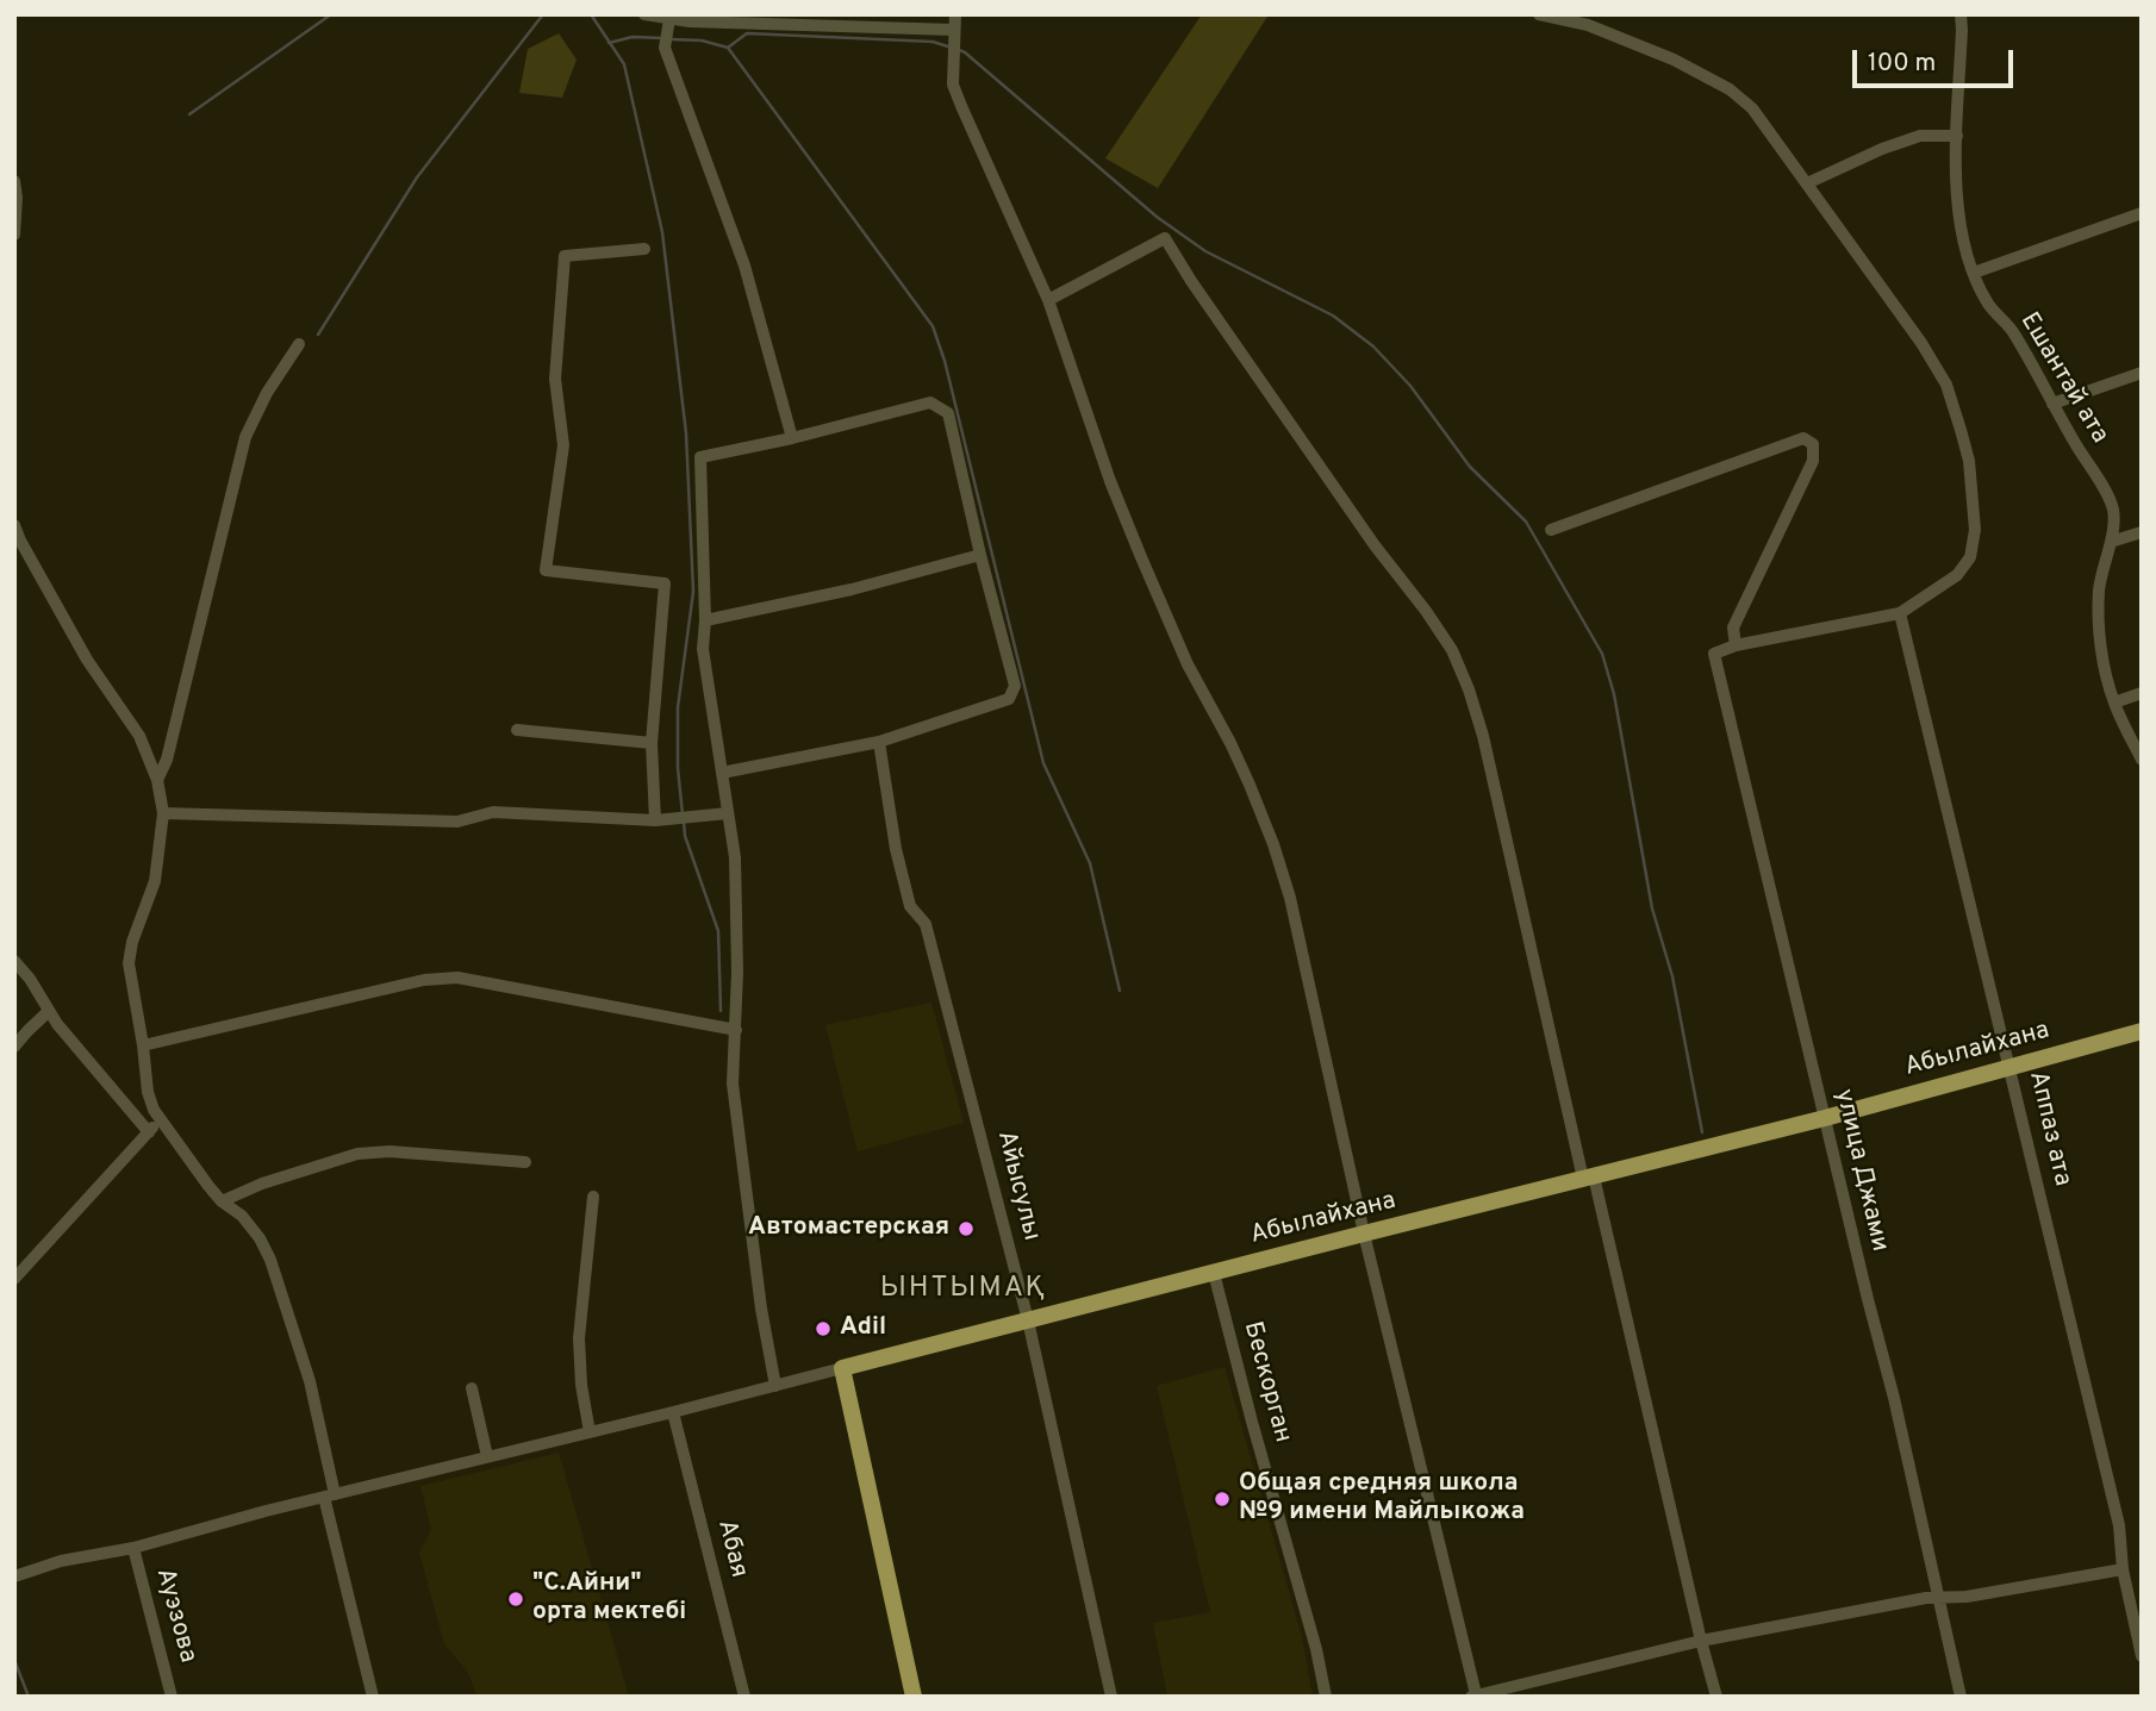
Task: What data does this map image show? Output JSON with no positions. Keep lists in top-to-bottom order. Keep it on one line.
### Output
{"streets":{"main road":["Абылайхана"],"street":["Ешантай ата","Аппаз ата","улица Джами","Айысулы","Бескорган","Абая","Ауэзова"]},"crossings":[["Абылайхана","Аппаз ата"],["Абылайхана","улица Джами"],["Абылайхана","Айысулы"],["Абылайхана","Бескорган"]],"districts":["ЫНТЫМАҚ"],"places":["Автомастерская","Adil","Общая средняя школа №9 имени Майлыкожа","\"С.Айни\" орта мектебі"],"scale_bar":"100 m"}
